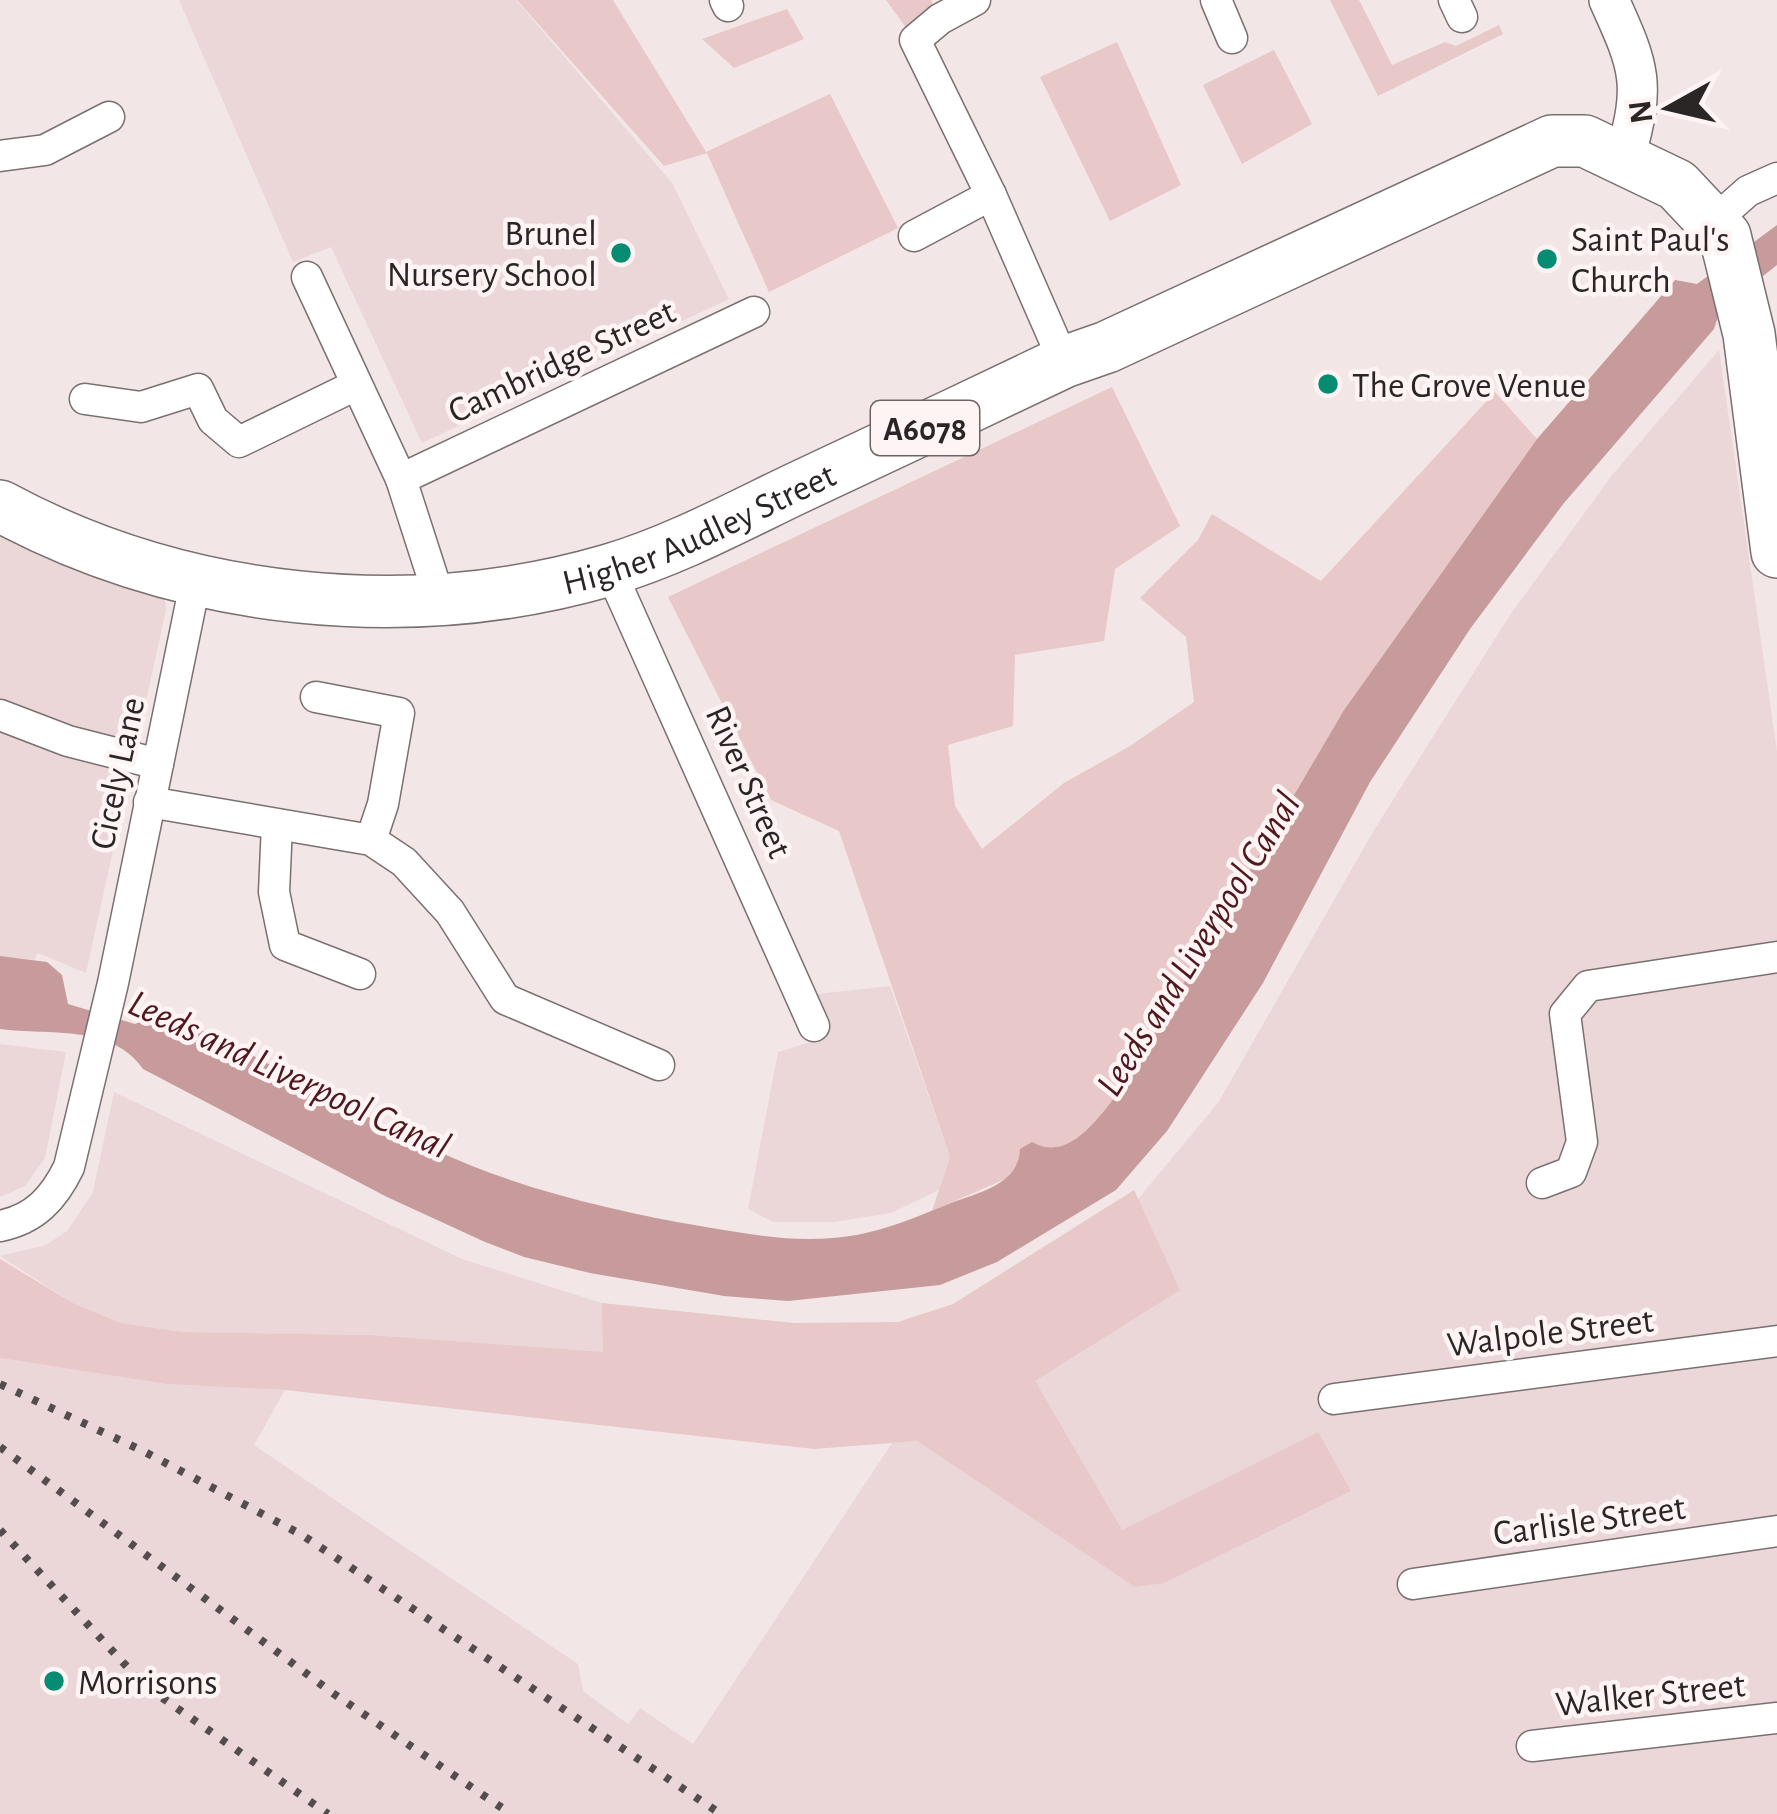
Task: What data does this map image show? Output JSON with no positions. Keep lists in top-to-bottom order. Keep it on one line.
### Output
{"streets":{"highway":["A6078","Higher Audley Street"],"street":["Cambridge Street","Cicely Lane","River Street","Walpole Street","Carlisle Street","Walker Street"]},"crossings":[["A6078","Higher Audley Street"],["Higher Audley Street","Cicely Lane"],["Higher Audley Street","River Street"]],"water":["Leeds and Liverpool Canal"],"places":["Brunel Nursery School","Saint Paul's Church","The Grove Venue","Morrisons"],"north":"left"}
